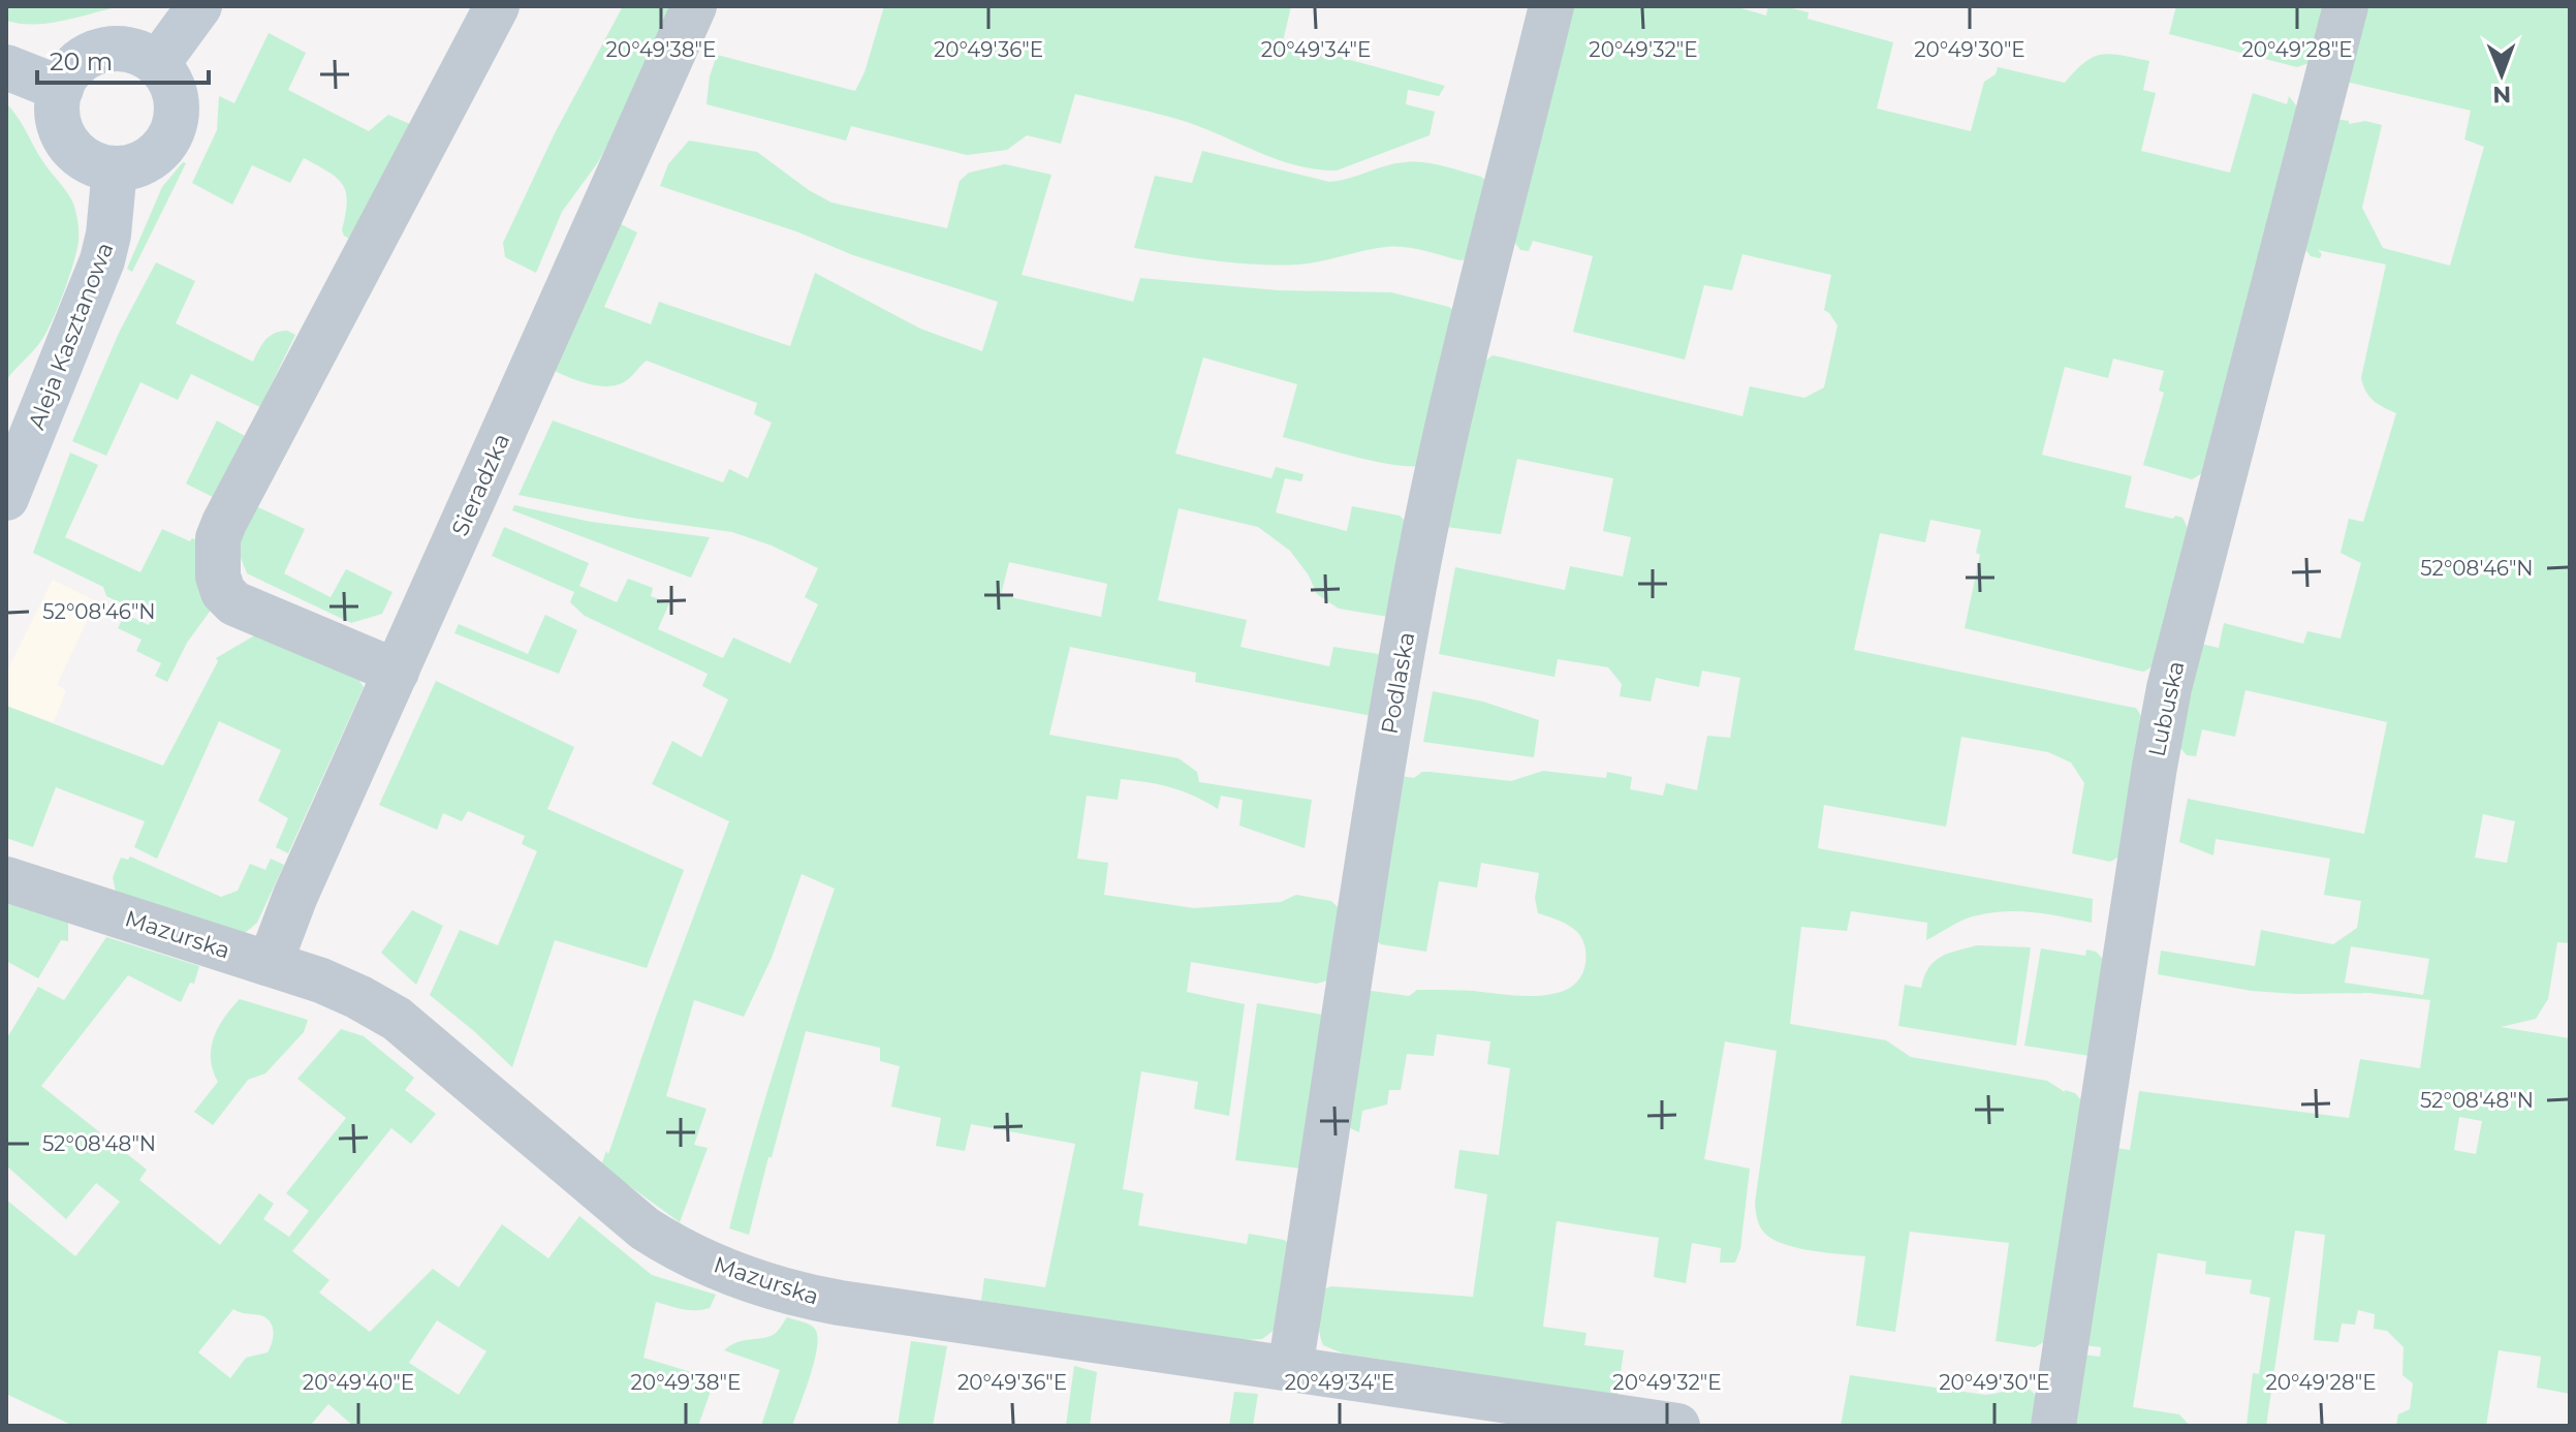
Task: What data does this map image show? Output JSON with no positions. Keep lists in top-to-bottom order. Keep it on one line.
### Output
{"streets":{"street":["Aleja Kasztanowa","Sieradzka","Podlaska","Lubuska","Mazurska"]},"crossings":[["Sieradzka","Mazurska"],["Podlaska","Mazurska"]],"scale_bar":"20 m","north":"bottom","coordinates":["20°49'38\"E","20°49'36\"E","20°49'34\"E","20°49'32\"E","20°49'30\"E","20°49'28\"E","52°08'46\"N","52°08'48\"N","20°49'40\"E"]}
